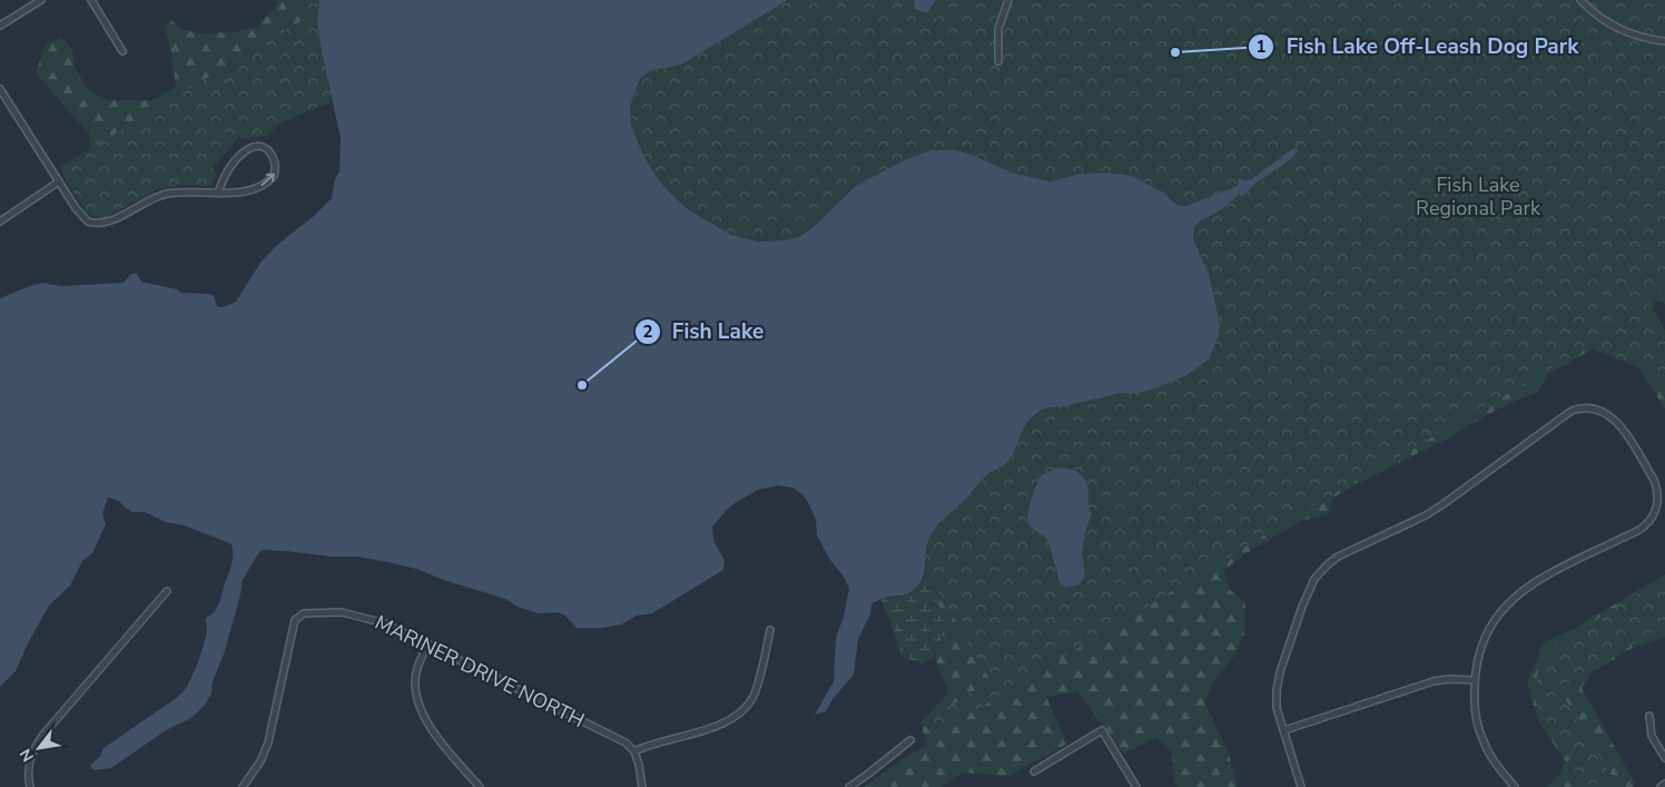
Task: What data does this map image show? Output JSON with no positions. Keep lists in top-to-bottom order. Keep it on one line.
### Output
{"streets":{"street":["MARINER DRIVE NORTH"]},"parks":["Fish Lake Regional Park"],"places":["Fish Lake Off-Leash Dog Park","Fish Lake"],"north":"bottom left"}
